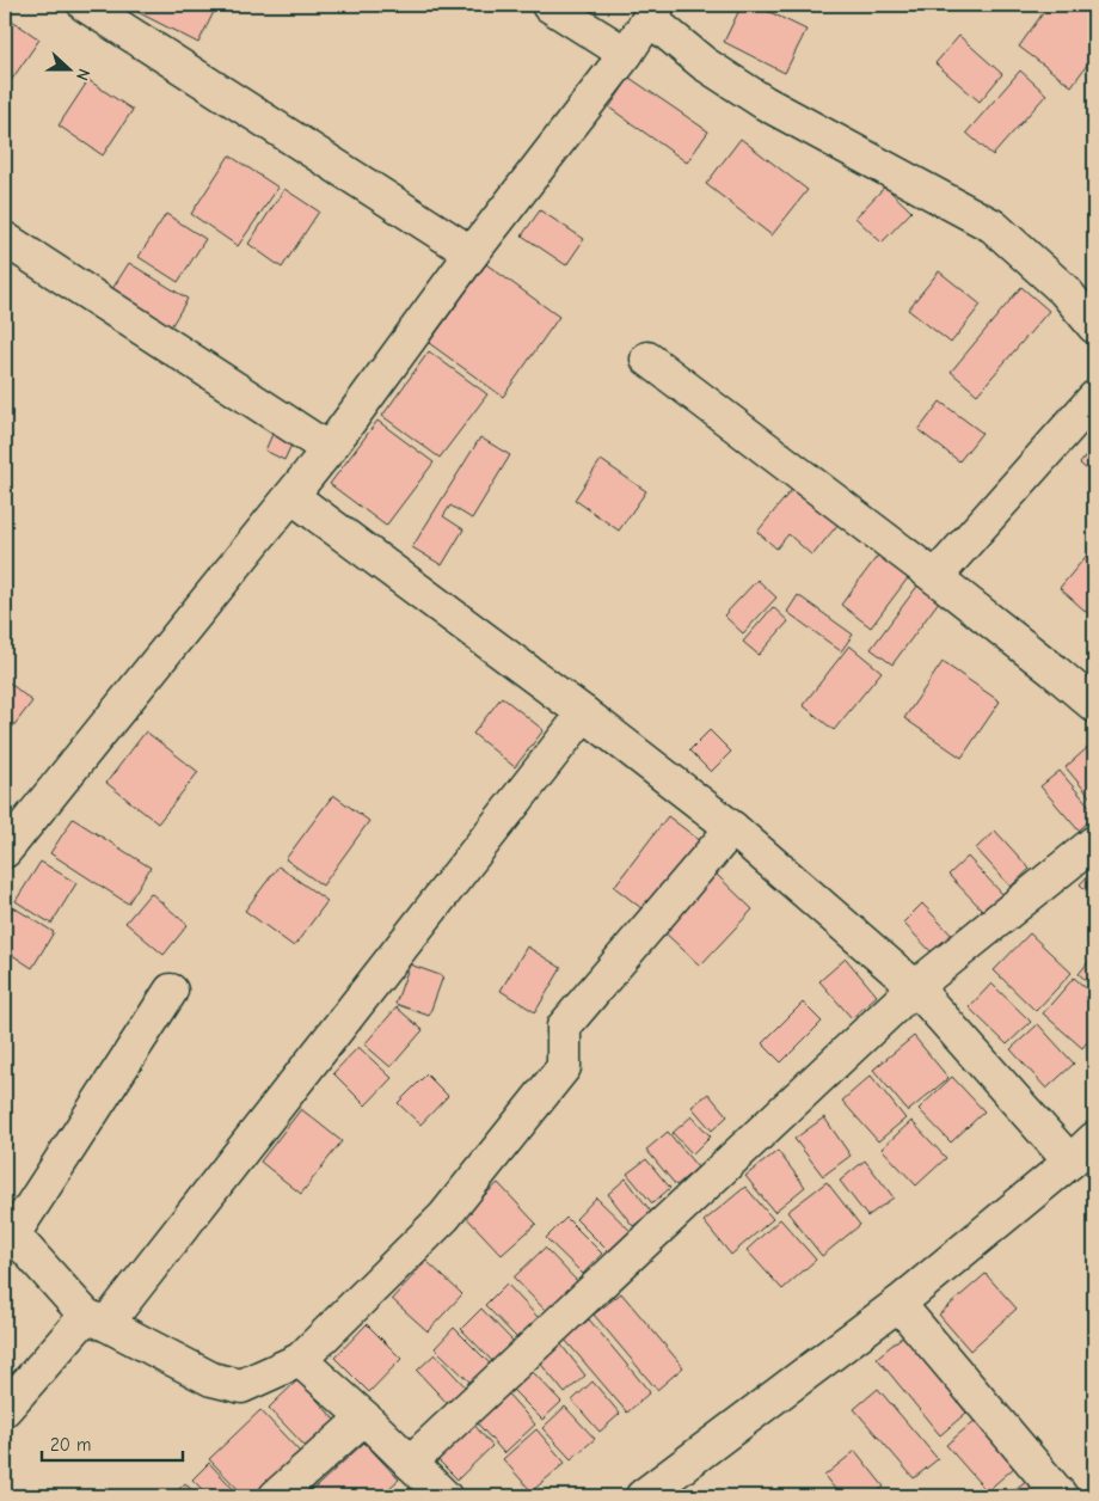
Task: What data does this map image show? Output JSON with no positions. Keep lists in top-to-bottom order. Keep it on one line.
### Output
{"scale_bar":"20 m","north":"right"}
